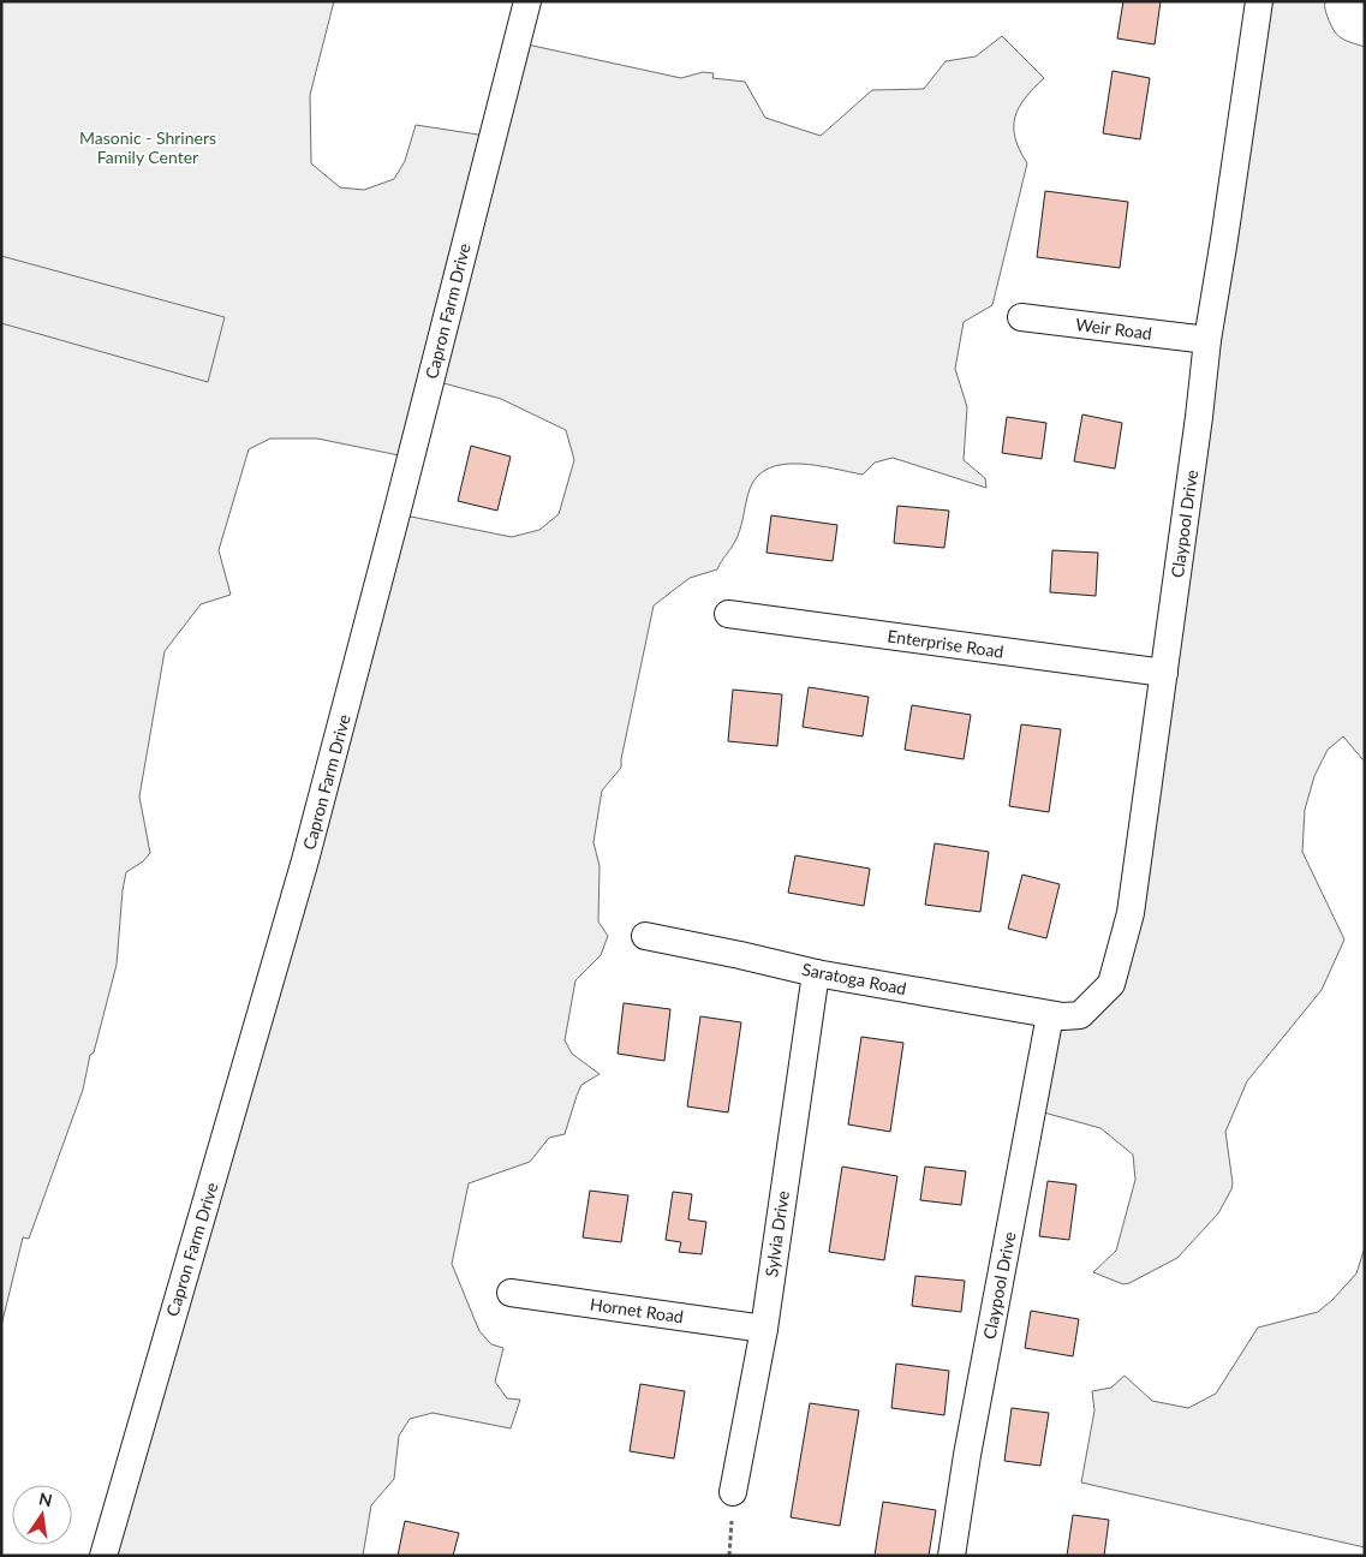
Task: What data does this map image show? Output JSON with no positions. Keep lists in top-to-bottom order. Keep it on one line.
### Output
{"streets":{"street":["Capron Farm Drive","Weir Road","Claypool Drive","Enterprise Road","Saratoga Road","Sylvia Drive","Hornet Road"]},"crossings":[["Weir Road","Claypool Drive"],["Claypool Drive","Enterprise Road"],["Claypool Drive","Saratoga Road"],["Saratoga Road","Sylvia Drive"],["Sylvia Drive","Hornet Road"]],"parks":["Masonic - Shriners Family Center"],"north":"top"}
